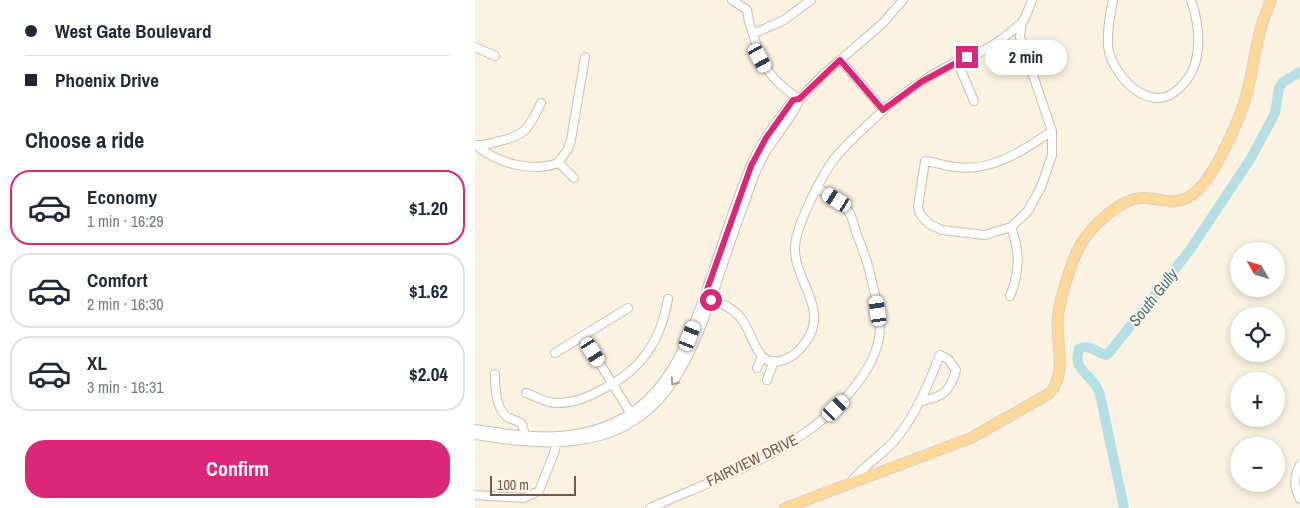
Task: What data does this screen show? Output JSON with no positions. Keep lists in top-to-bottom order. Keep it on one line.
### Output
{"streets":{"street":["FAIRVIEW DRIVE"]},"water":["South Gully"],"scale_bar":"100 m","north":"top left","page":{"banner":["West Gate Boulevard","Phoenix Drive"],"bubble":"2 min","heading":"Choose a ride","list":[{"name":"Economy","note":"1 min · 16:29","value":"$1.20"},{"name":"Comfort","note":"2 min · 16:30","value":"$1.62"},{"name":"XL","note":"3 min · 16:31","value":"$2.04"}],"map_buttons":["+","−"],"buttons":"Confirm","scale":"100 m"}}
